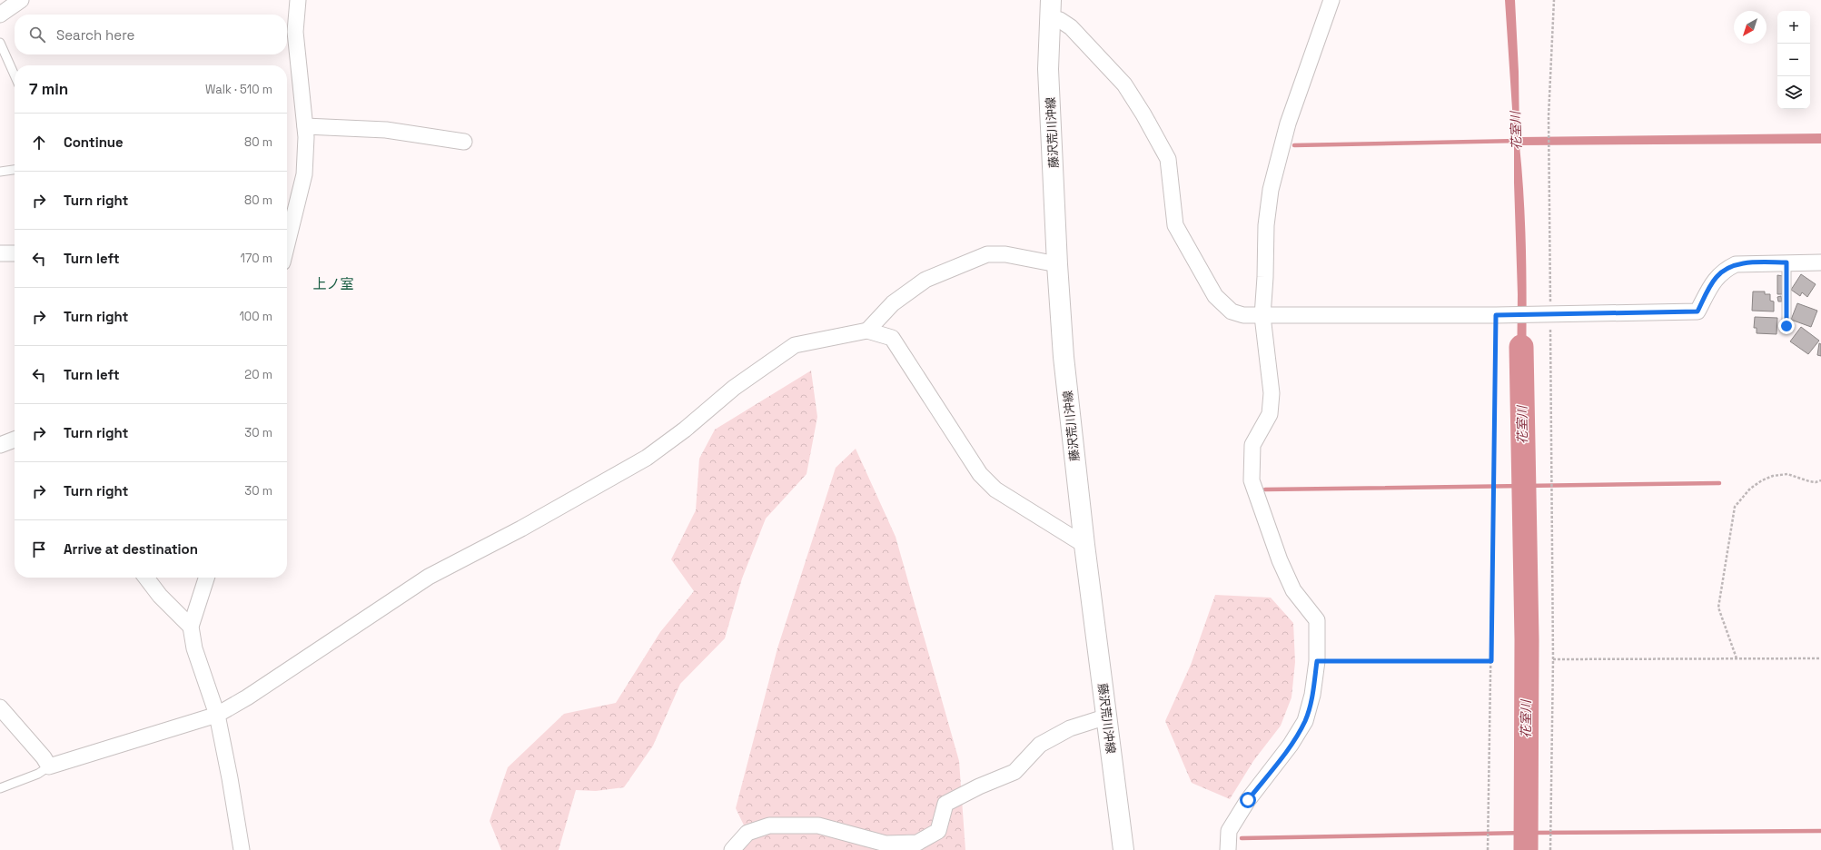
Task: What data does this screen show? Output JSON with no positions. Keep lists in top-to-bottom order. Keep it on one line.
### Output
{"streets":{"main road":["藤沢荒川沖線"]},"districts":["上ノ室"],"water":["花室川"],"north":"bottom left","page":{"map_buttons":["+","−"],"search":"Search here","heading":["7 min","Walk · 510 m"],"list":[["Continue","80 m"],["Turn right","80 m"],["Turn left","170 m"],["Turn right","100 m"],["Turn left","20 m"],["Turn right","30 m"],["Turn right","30 m"],"Arrive at destination"]}}
